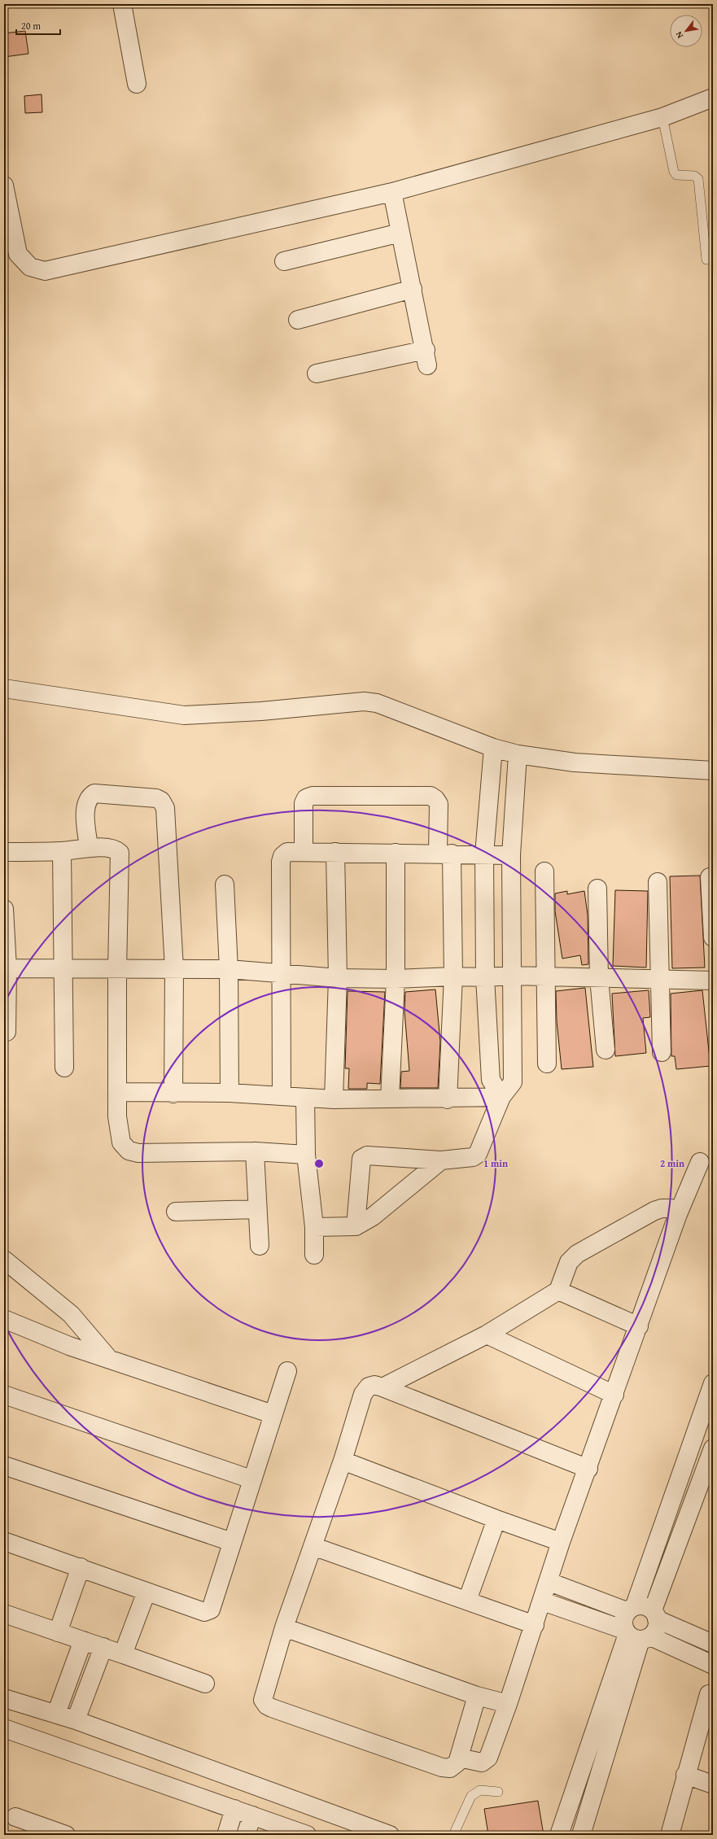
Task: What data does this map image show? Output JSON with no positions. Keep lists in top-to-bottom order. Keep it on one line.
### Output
{"scale_bar":"20 m","north":"bottom left","rings":["1 min","2 min"]}
